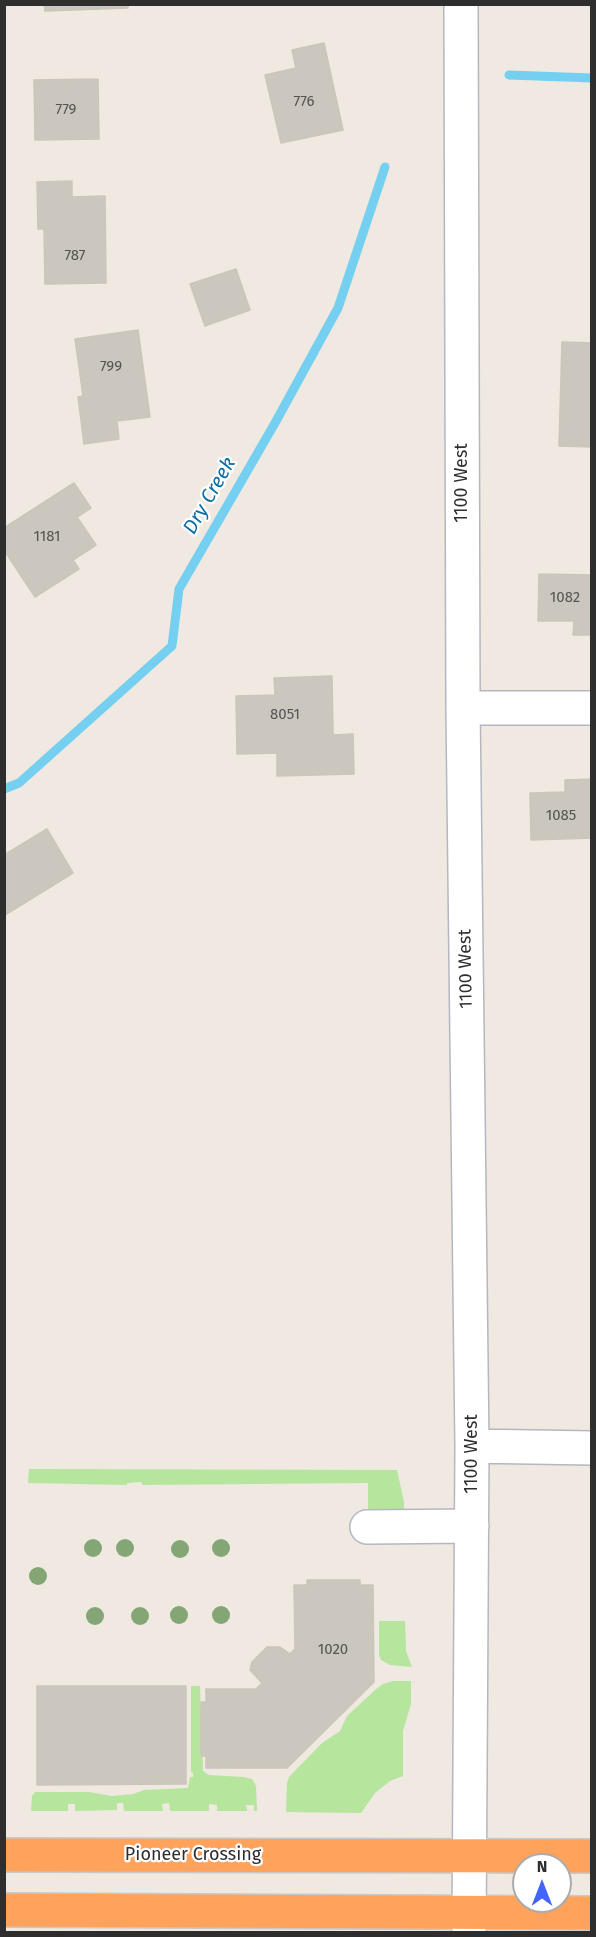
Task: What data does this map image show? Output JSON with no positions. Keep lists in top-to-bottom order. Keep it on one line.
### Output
{"streets":{"highway":["Pioneer Crossing"],"street":["1100 West"]},"crossings":[["1100 West","Pioneer Crossing"]],"water":["Dry Creek"],"house_numbers":["776","779","787","799","1181","1082","8051","1085","1020"],"north":"top"}
